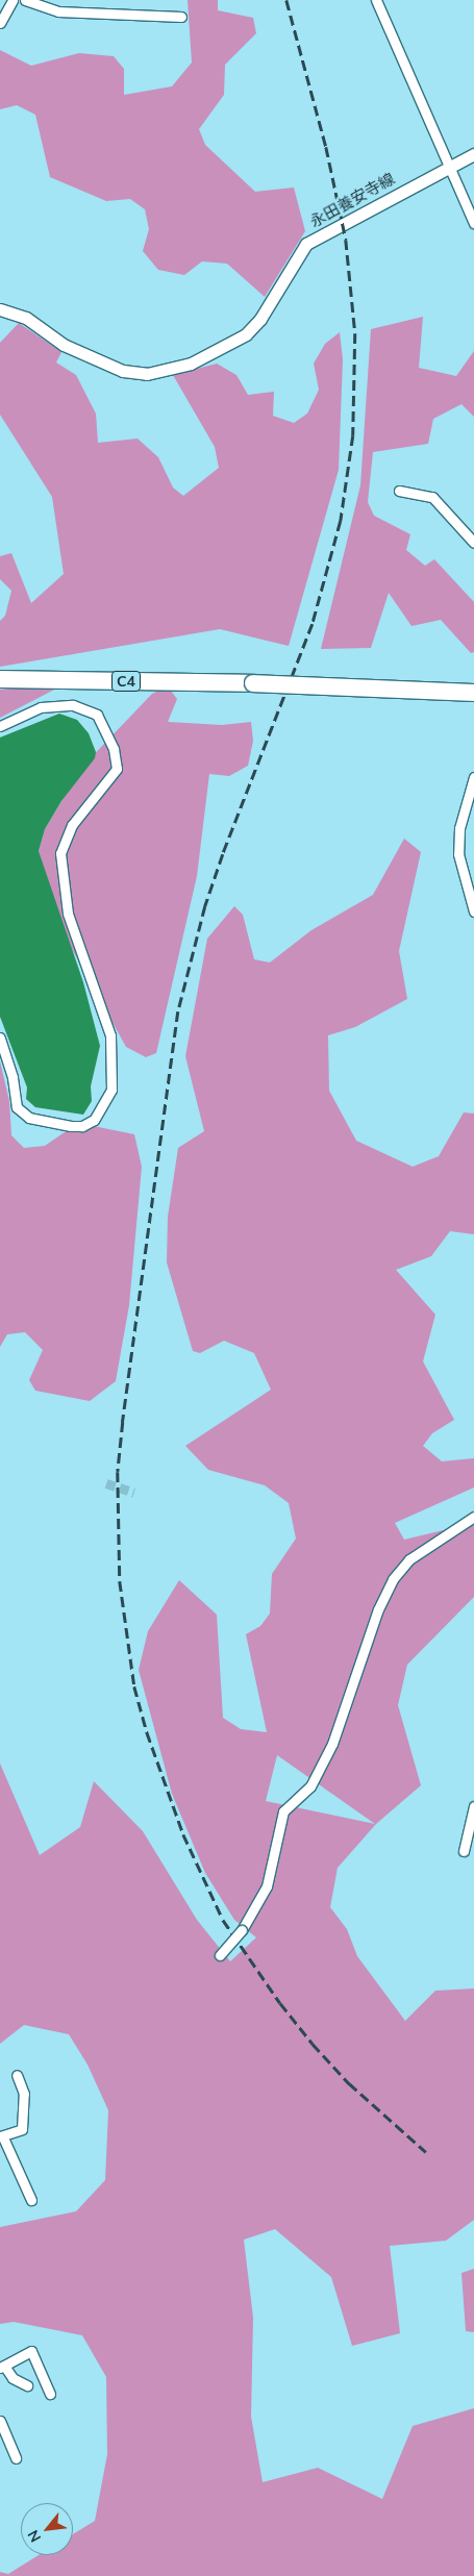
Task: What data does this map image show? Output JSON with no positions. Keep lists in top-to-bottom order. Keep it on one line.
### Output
{"streets":{"highway":["C4"],"street":["永田養安寺線"]},"north":"bottom left"}
